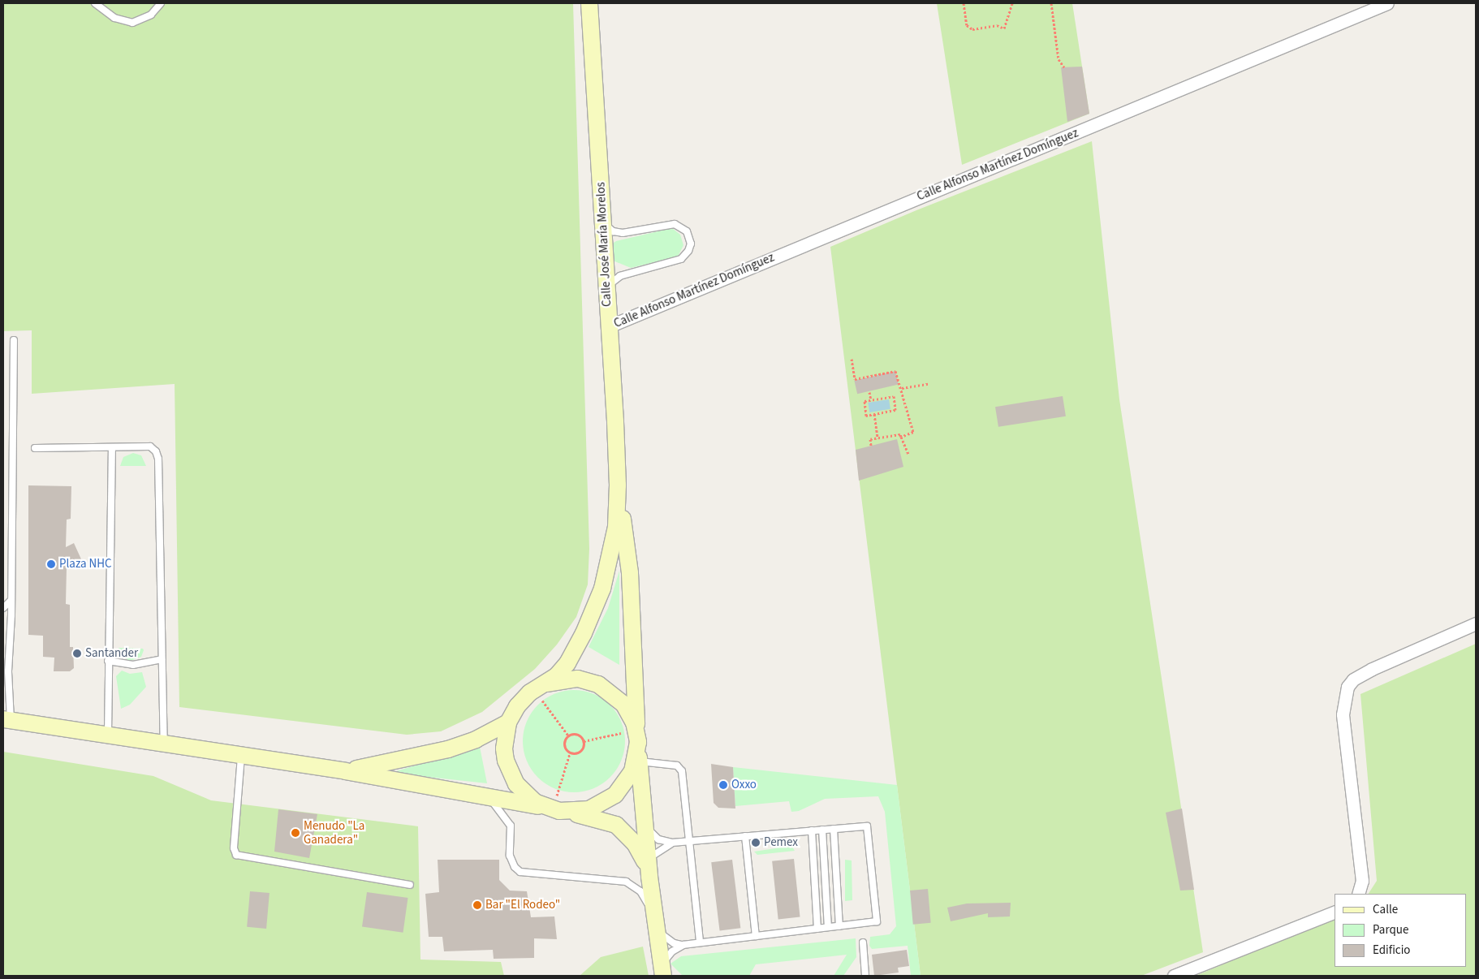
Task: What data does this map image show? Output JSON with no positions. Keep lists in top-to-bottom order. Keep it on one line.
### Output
{"streets":{"main road":["Calle José María Morelos"],"street":["Calle Alfonso Martínez Domínguez"]},"crossings":[["Calle Alfonso Martínez Domínguez","Calle José María Morelos"]],"places":["Plaza NHC","Santander","Oxxo","Menudo \"La Ganadera\"","Pemex","Bar \"El Rodeo\""],"legend":["Calle","Parque","Edificio"]}
